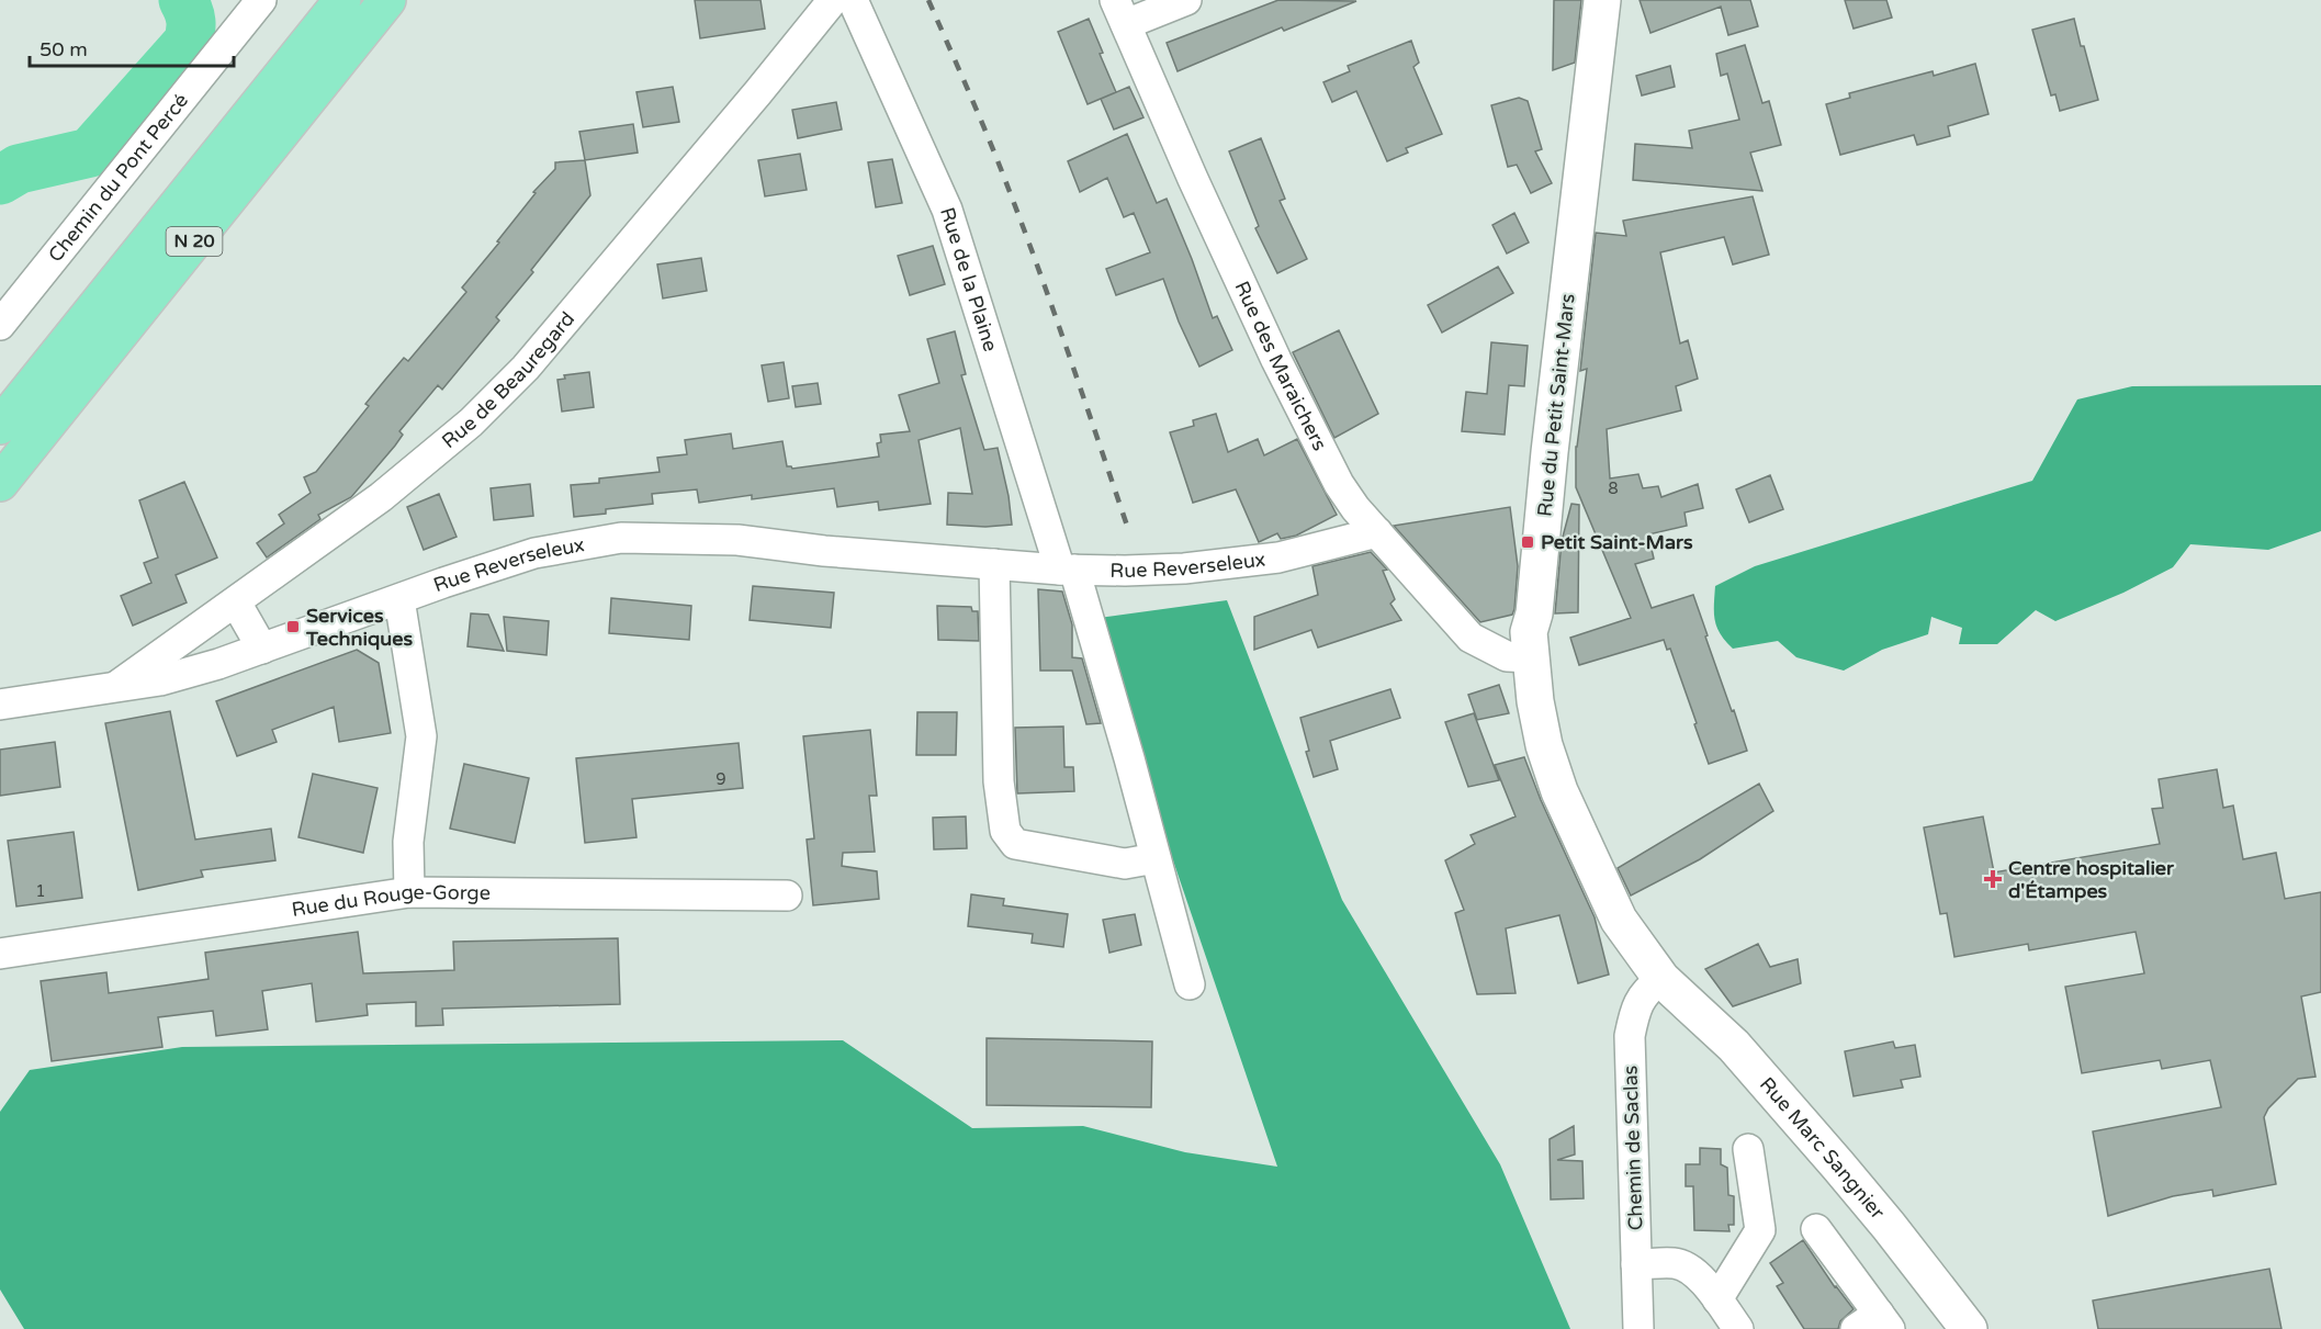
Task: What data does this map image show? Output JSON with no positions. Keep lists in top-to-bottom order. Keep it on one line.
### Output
{"streets":{"main road":["N 20"],"street":["Chemin du Pont Percé","Rue de la Plaine","Rue des Maraichers","Rue de Beauregard","Rue du Petit Saint-Mars","Rue Reverseleux","Rue du Rouge-Gorge","Chemin de Saclas","Rue Marc Sangnier"]},"crossings":[["Rue de la Plaine","Rue Reverseleux"],["Rue des Maraichers","Rue du Petit Saint-Mars"],["Rue des Maraichers","Rue Reverseleux"],["Rue de Beauregard","Rue Reverseleux"],["Rue du Petit Saint-Mars","Chemin de Saclas"],["Rue du Petit Saint-Mars","Rue Marc Sangnier"],["Chemin de Saclas","Rue Marc Sangnier"]],"places":{"transit":["Petit Saint-Mars","Services Techniques"],"health":["Centre hospitalier d'Étampes"]},"house_numbers":["8","9","1"],"scale_bar":"50 m"}
